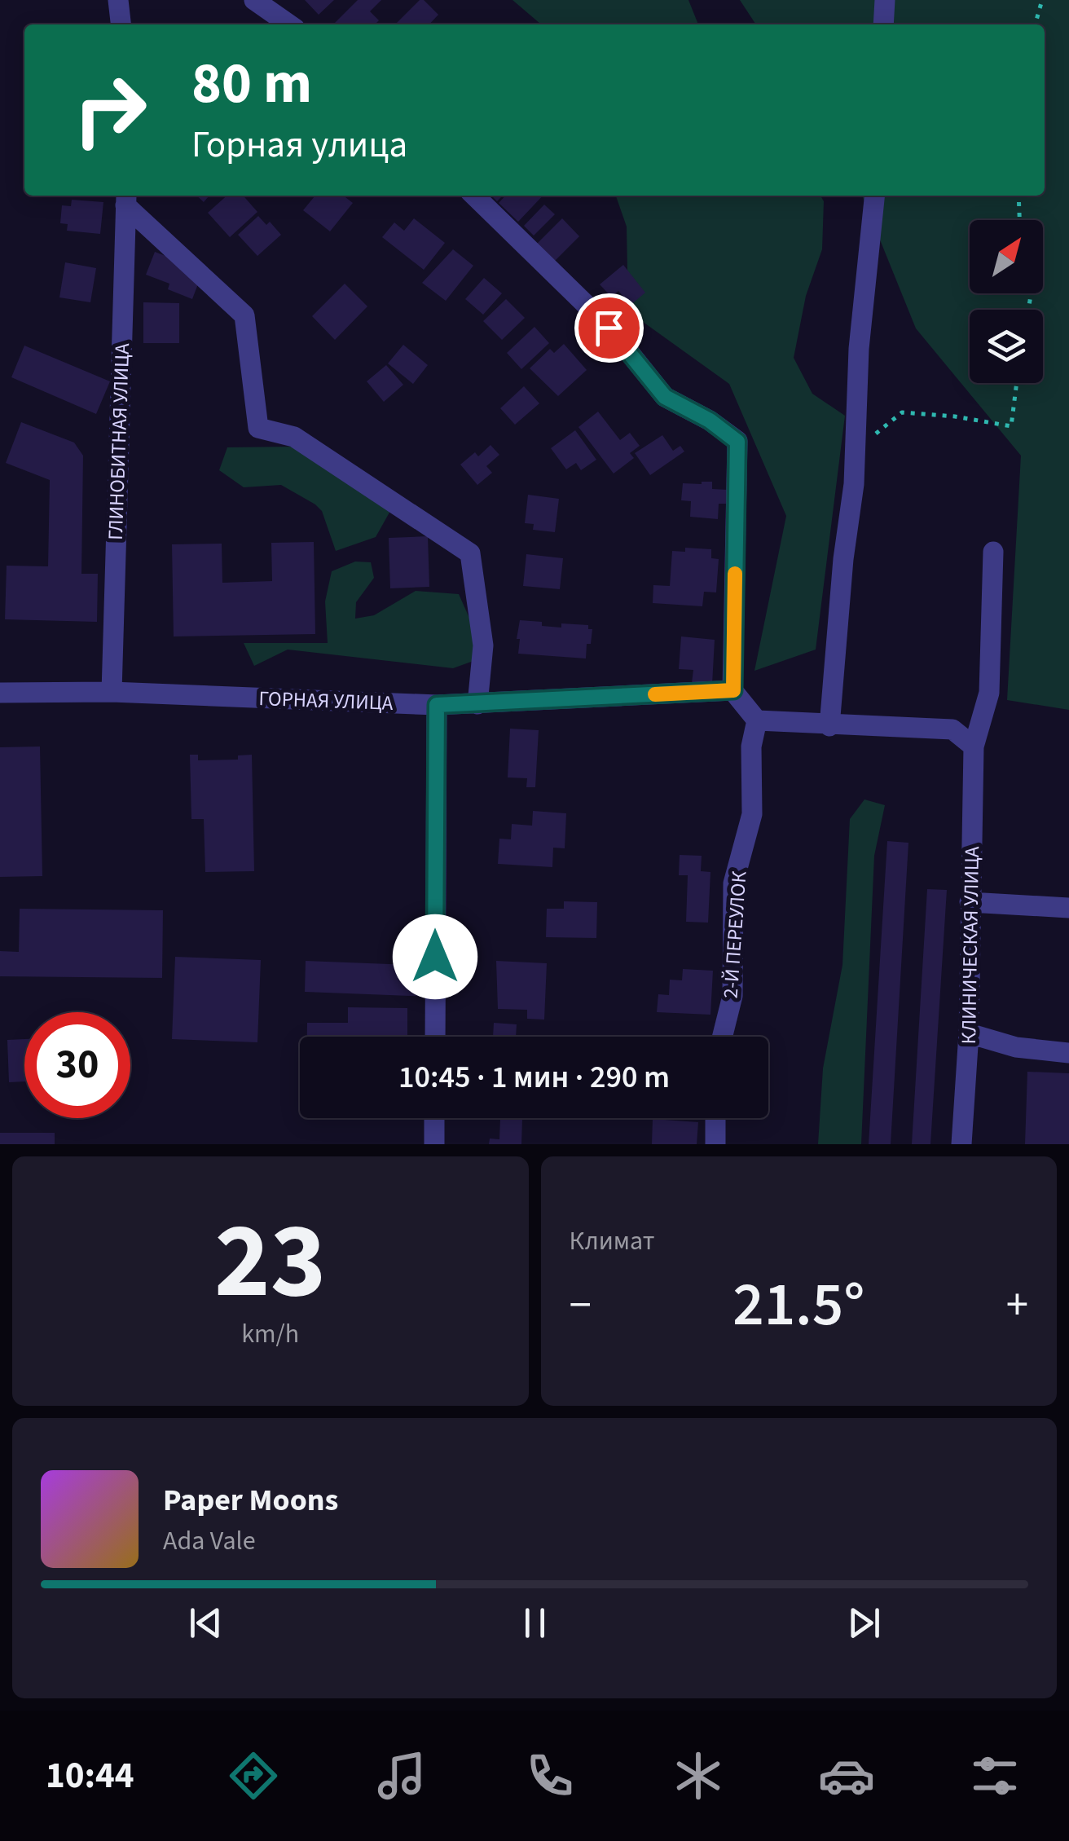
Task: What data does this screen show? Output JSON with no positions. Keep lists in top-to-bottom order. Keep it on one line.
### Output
{"streets":{"street":["ГЛИНОБИТНАЯ УЛИЦА","ГОРНАЯ УЛИЦА","2-Й ПЕРЕУЛОК","КЛИНИЧЕСКАЯ УЛИЦА"]},"crossings":[["ГЛИНОБИТНАЯ УЛИЦА","ГОРНАЯ УЛИЦА"]],"north":"top right","page":{"turn":["80 m","Горная улица"],"limit":"30","trip":"10:45 · 1 мин · 290 m","tile":[["23","km/h"],"Климат"],"heat":["−","21.5°","+"],"song":["Paper Moons","Ada Vale"],"tabs":"10:44"}}
